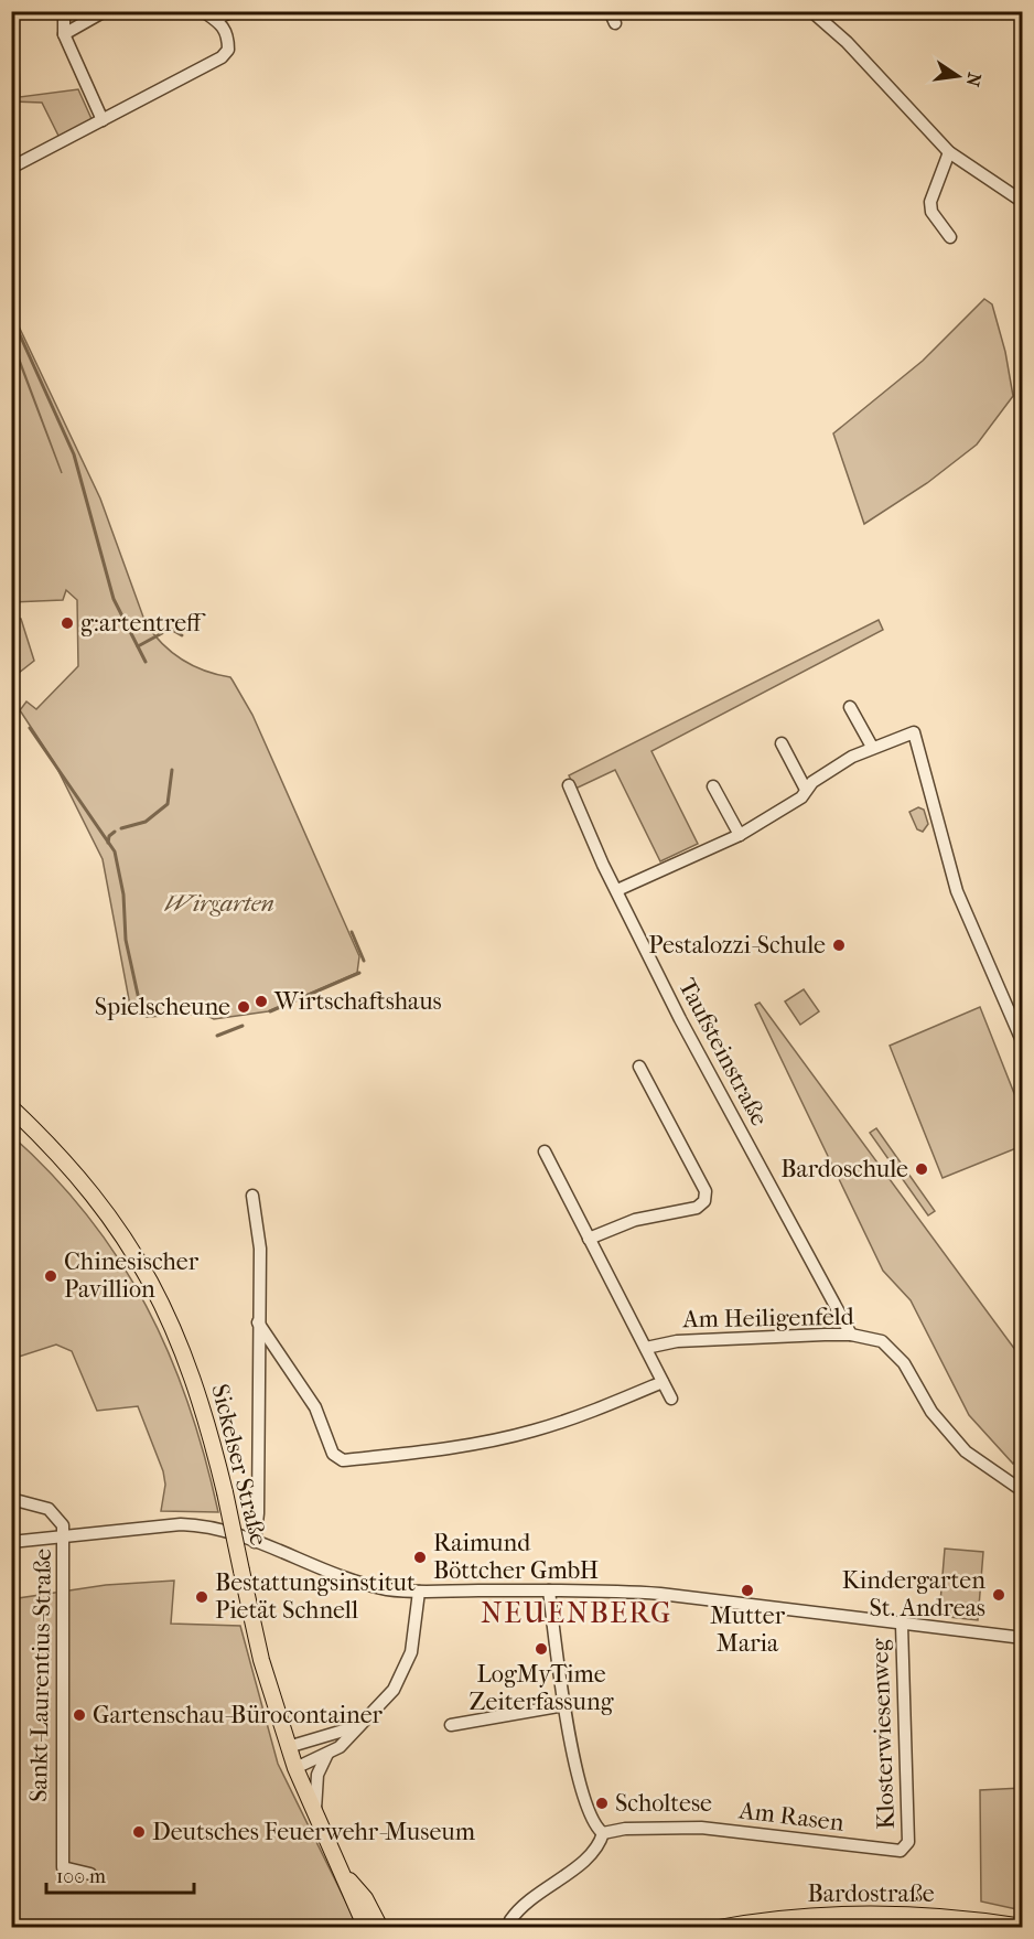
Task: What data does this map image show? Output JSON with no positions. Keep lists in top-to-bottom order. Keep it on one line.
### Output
{"streets":{"main road":["Sickelser Straße","Bardostraße"],"street":["Taufsteinstraße","Am Heiligenfeld","Sankt-Laurentius-Straße","Klosterwiesenweg","Am Rasen"]},"crossings":[["Taufsteinstraße","Am Heiligenfeld"],["Klosterwiesenweg","Am Rasen"]],"districts":["NEUENBERG"],"parks":["Wirgarten"],"places":["g:artentreff","Pestalozzi-Schule","Wirtschaftshaus","Spielscheune","Bardoschule","Chinesischer Pavillion","Raimund Böttcher GmbH","Mutter Maria","Kindergarten St. Andreas","Bestattungsinstitut Pietät Schnell","LogMyTime Zeiterfassung","Gartenschau-Bürocontainer","Scholtese","Deutsches Feuerwehr-Museum"],"scale_bar":"100 m","north":"right"}
